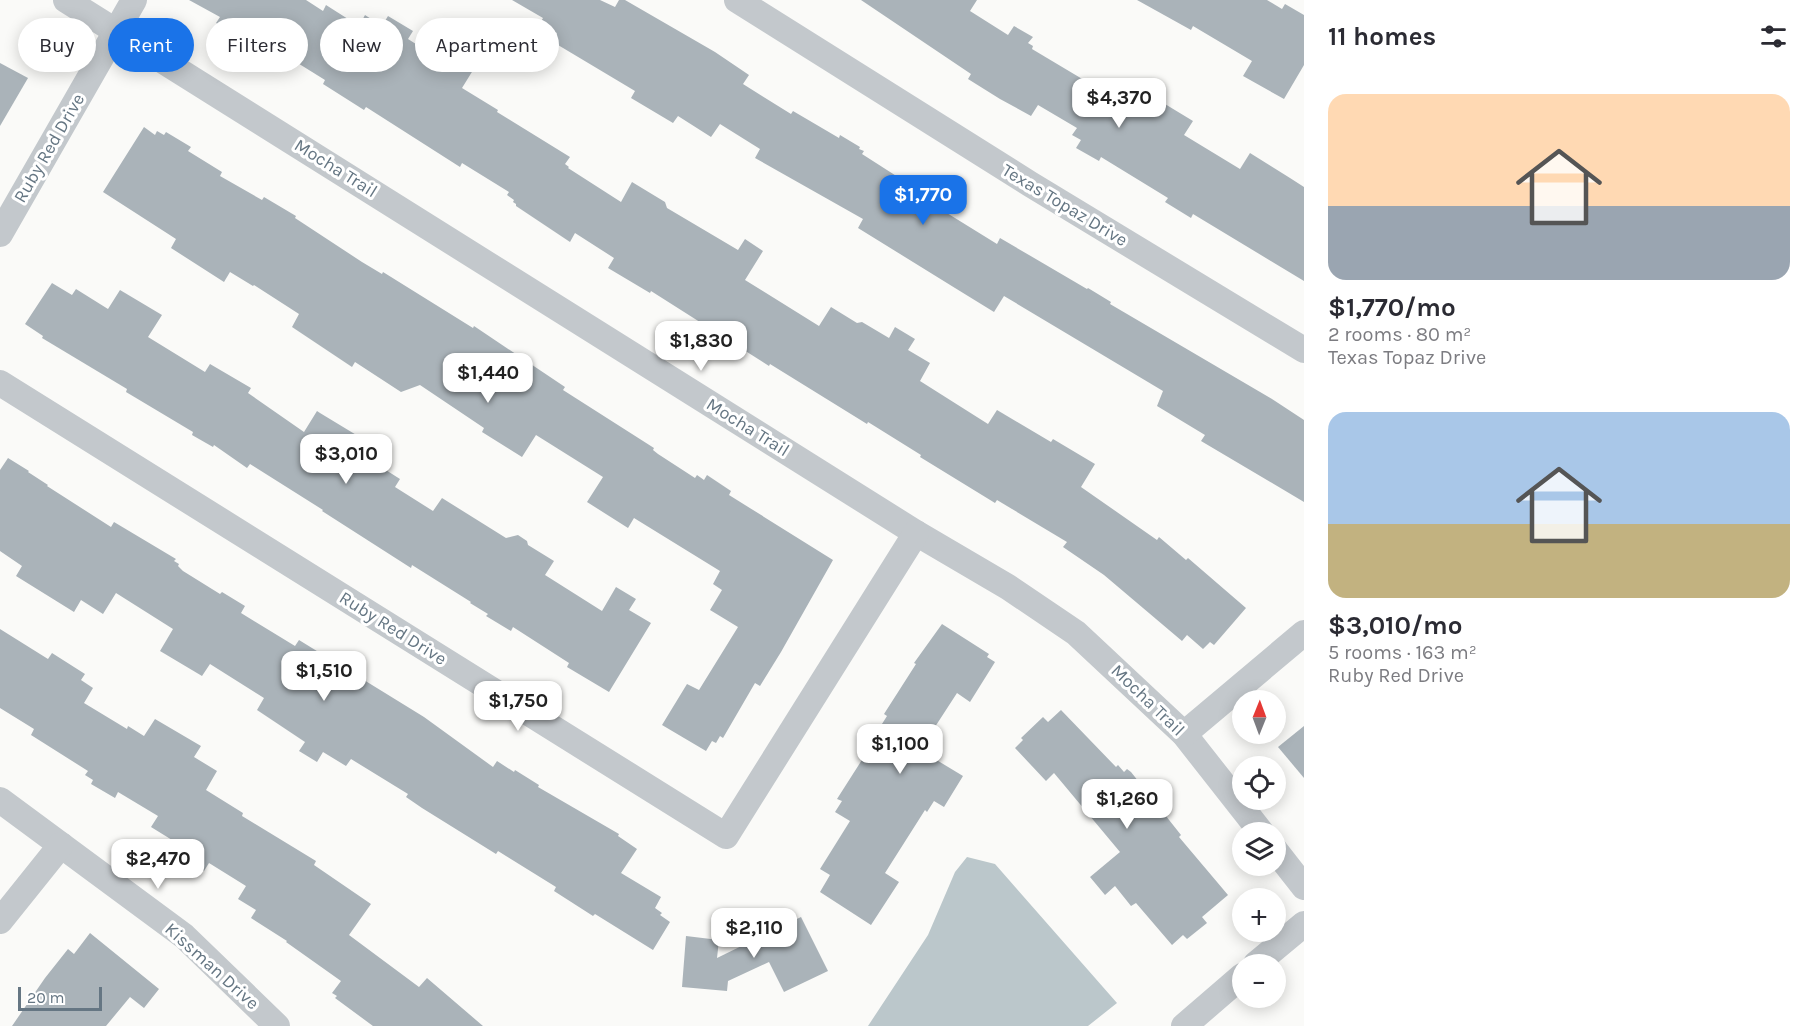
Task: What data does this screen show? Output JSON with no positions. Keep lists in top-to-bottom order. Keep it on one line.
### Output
{"streets":{"street":["Ruby Red Drive","Mocha Trail","Texas Topaz Drive","Kissman Drive"]},"crossings":[["Ruby Red Drive","Mocha Trail"]],"scale_bar":"20 m","north":"top","page":{"heading":"11 homes","chip":["Buy","Rent","Filters","New","Apartment"],"list":[{"name":"$1,770/mo","note":"2 rooms · 80 m² · Texas Topaz Drive"},{"name":"$3,010/mo","note":"5 rooms · 163 m² · Ruby Red Drive"}],"price":["$4,370","$1,770","$1,830","$1,440","$3,010","$1,510","$1,750","$1,100","$1,260","$2,470","$2,110"],"map_buttons":["+","−"],"scale":"20 m"}}
